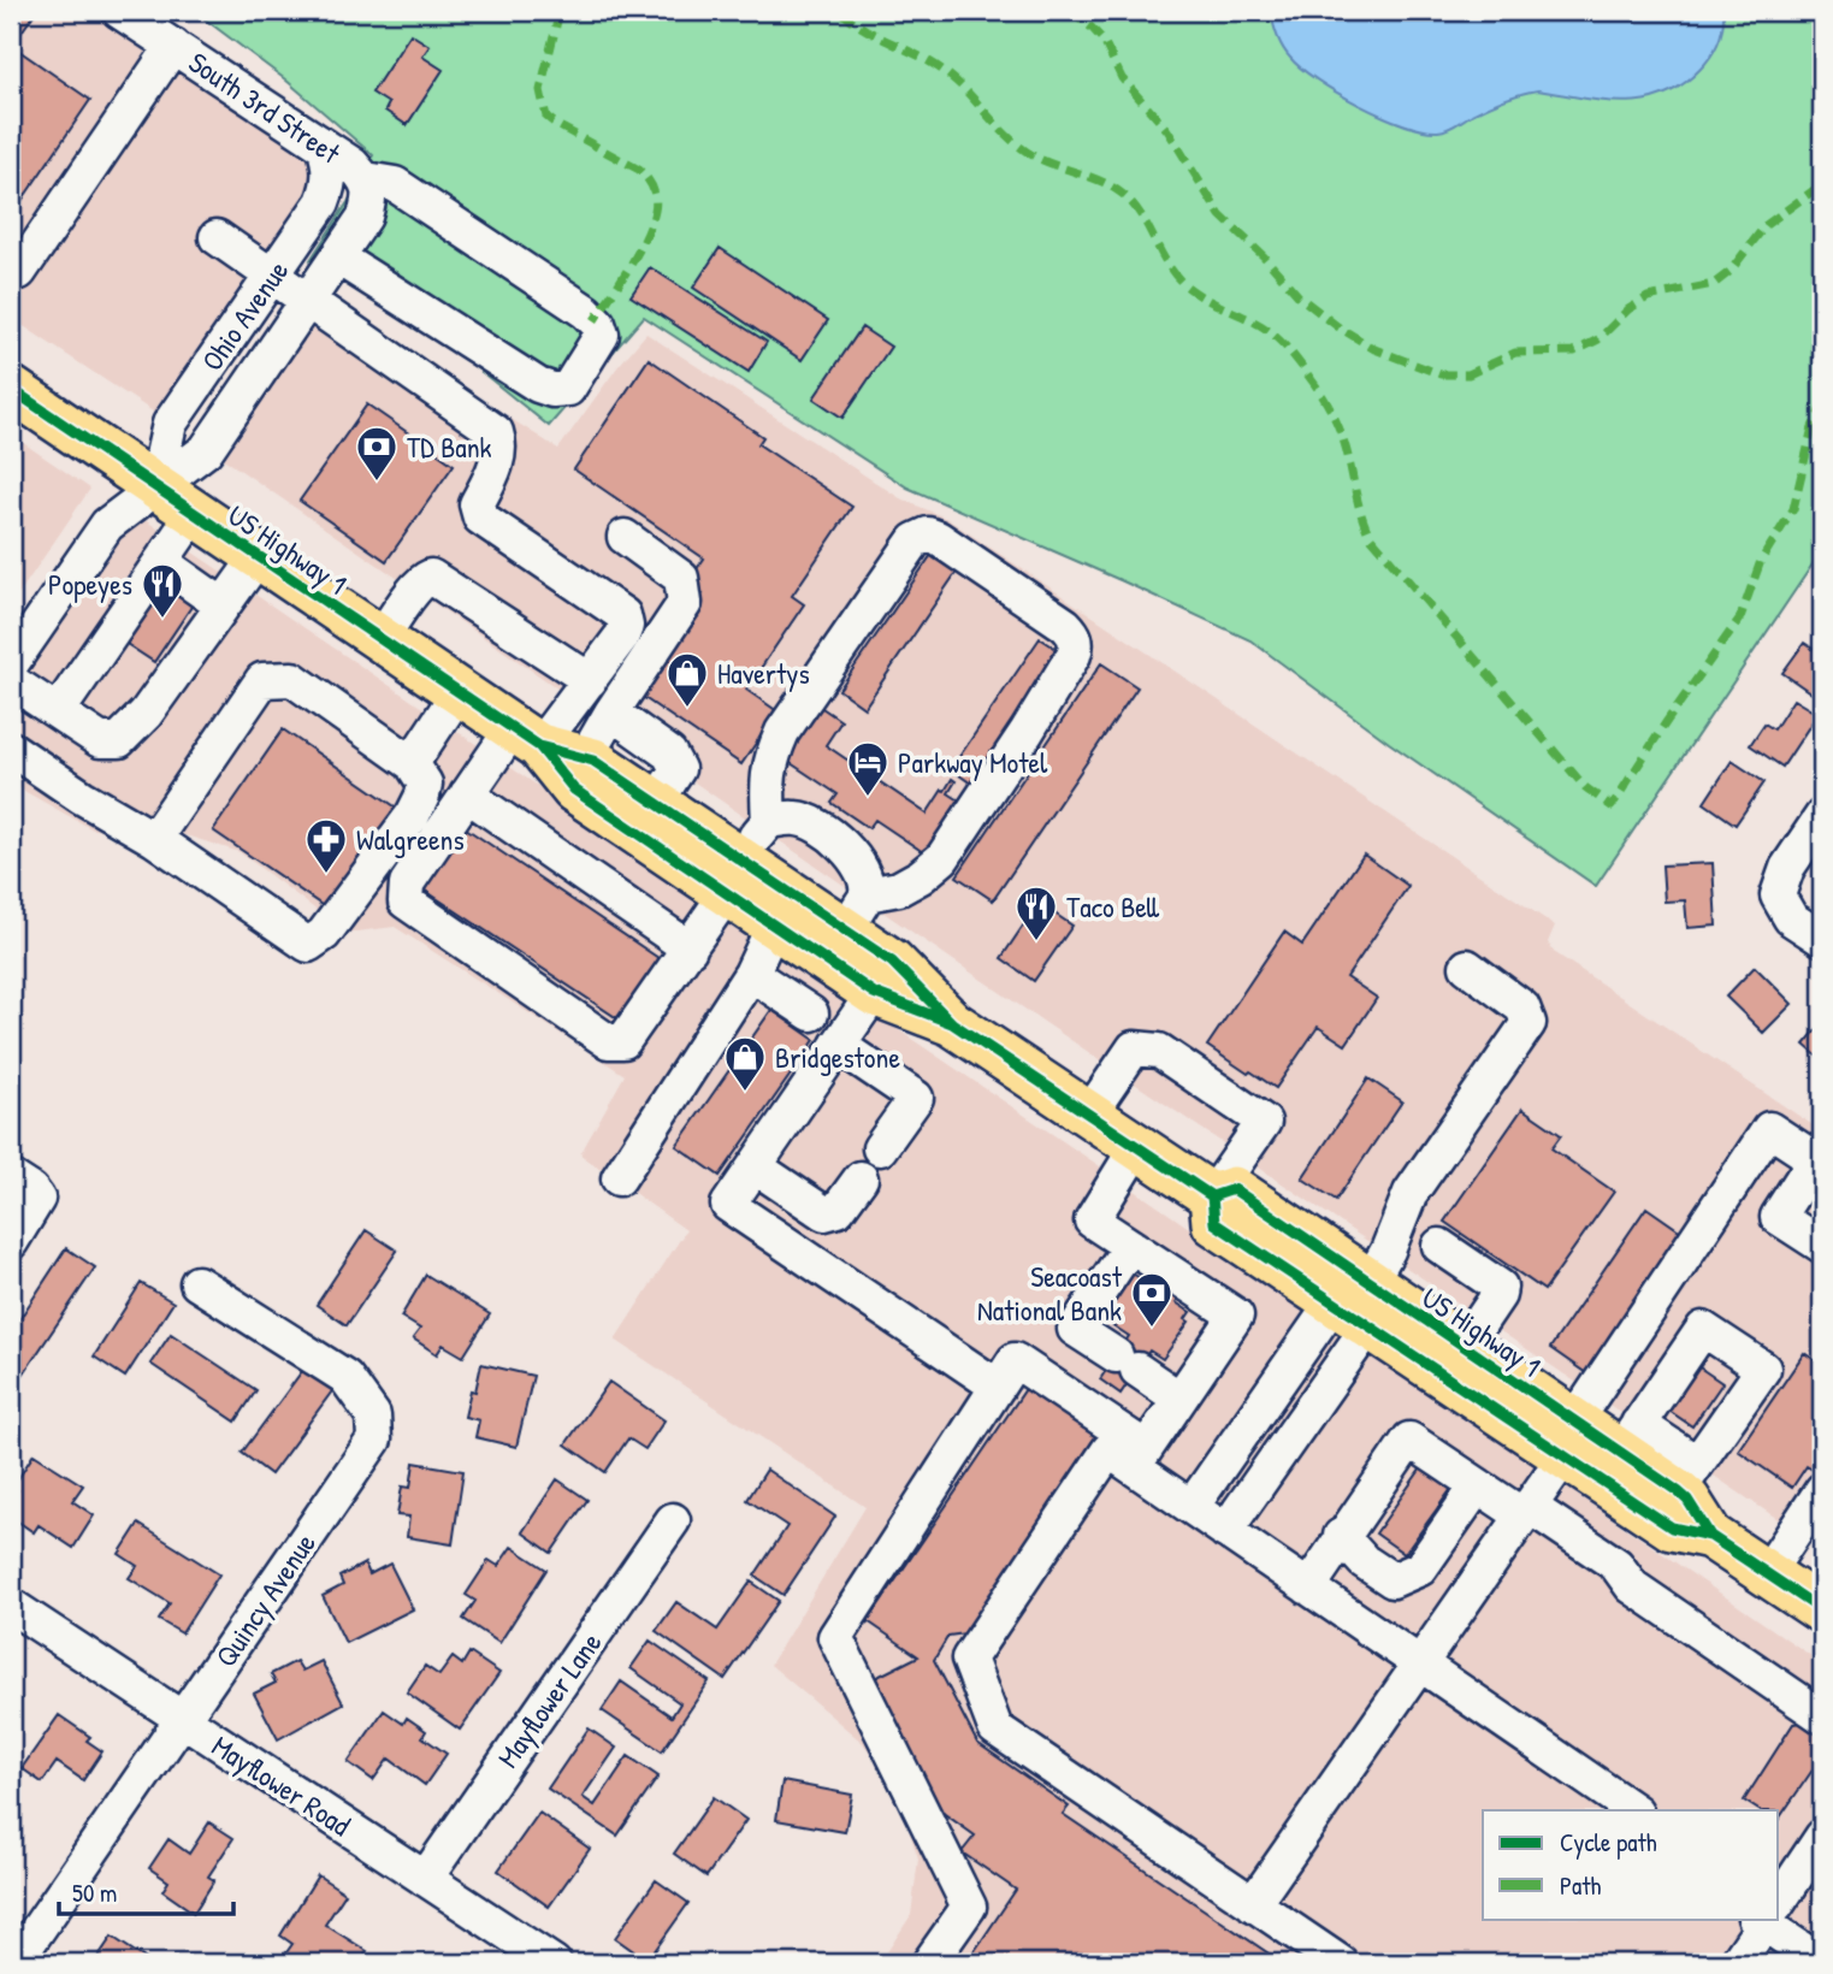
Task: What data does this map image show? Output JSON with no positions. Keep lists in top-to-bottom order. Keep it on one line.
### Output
{"streets":{"main road":["US Highway 1"],"street":["South 3rd Street","Ohio Avenue","Quincy Avenue","Mayflower Lane","Mayflower Road"]},"crossings":[["South 3rd Street","Ohio Avenue"],["Ohio Avenue","US Highway 1"],["Quincy Avenue","Mayflower Road"],["Mayflower Lane","Mayflower Road"]],"places":{"bank":["TD Bank","Seacoast National Bank"],"restaurant":["Popeyes","Taco Bell"],"shop":["Havertys","Bridgestone"],"hotel":["Parkway Motel"],"pharmacy":["Walgreens"]},"legend":["Cycle path","Path"],"scale_bar":"50 m"}
